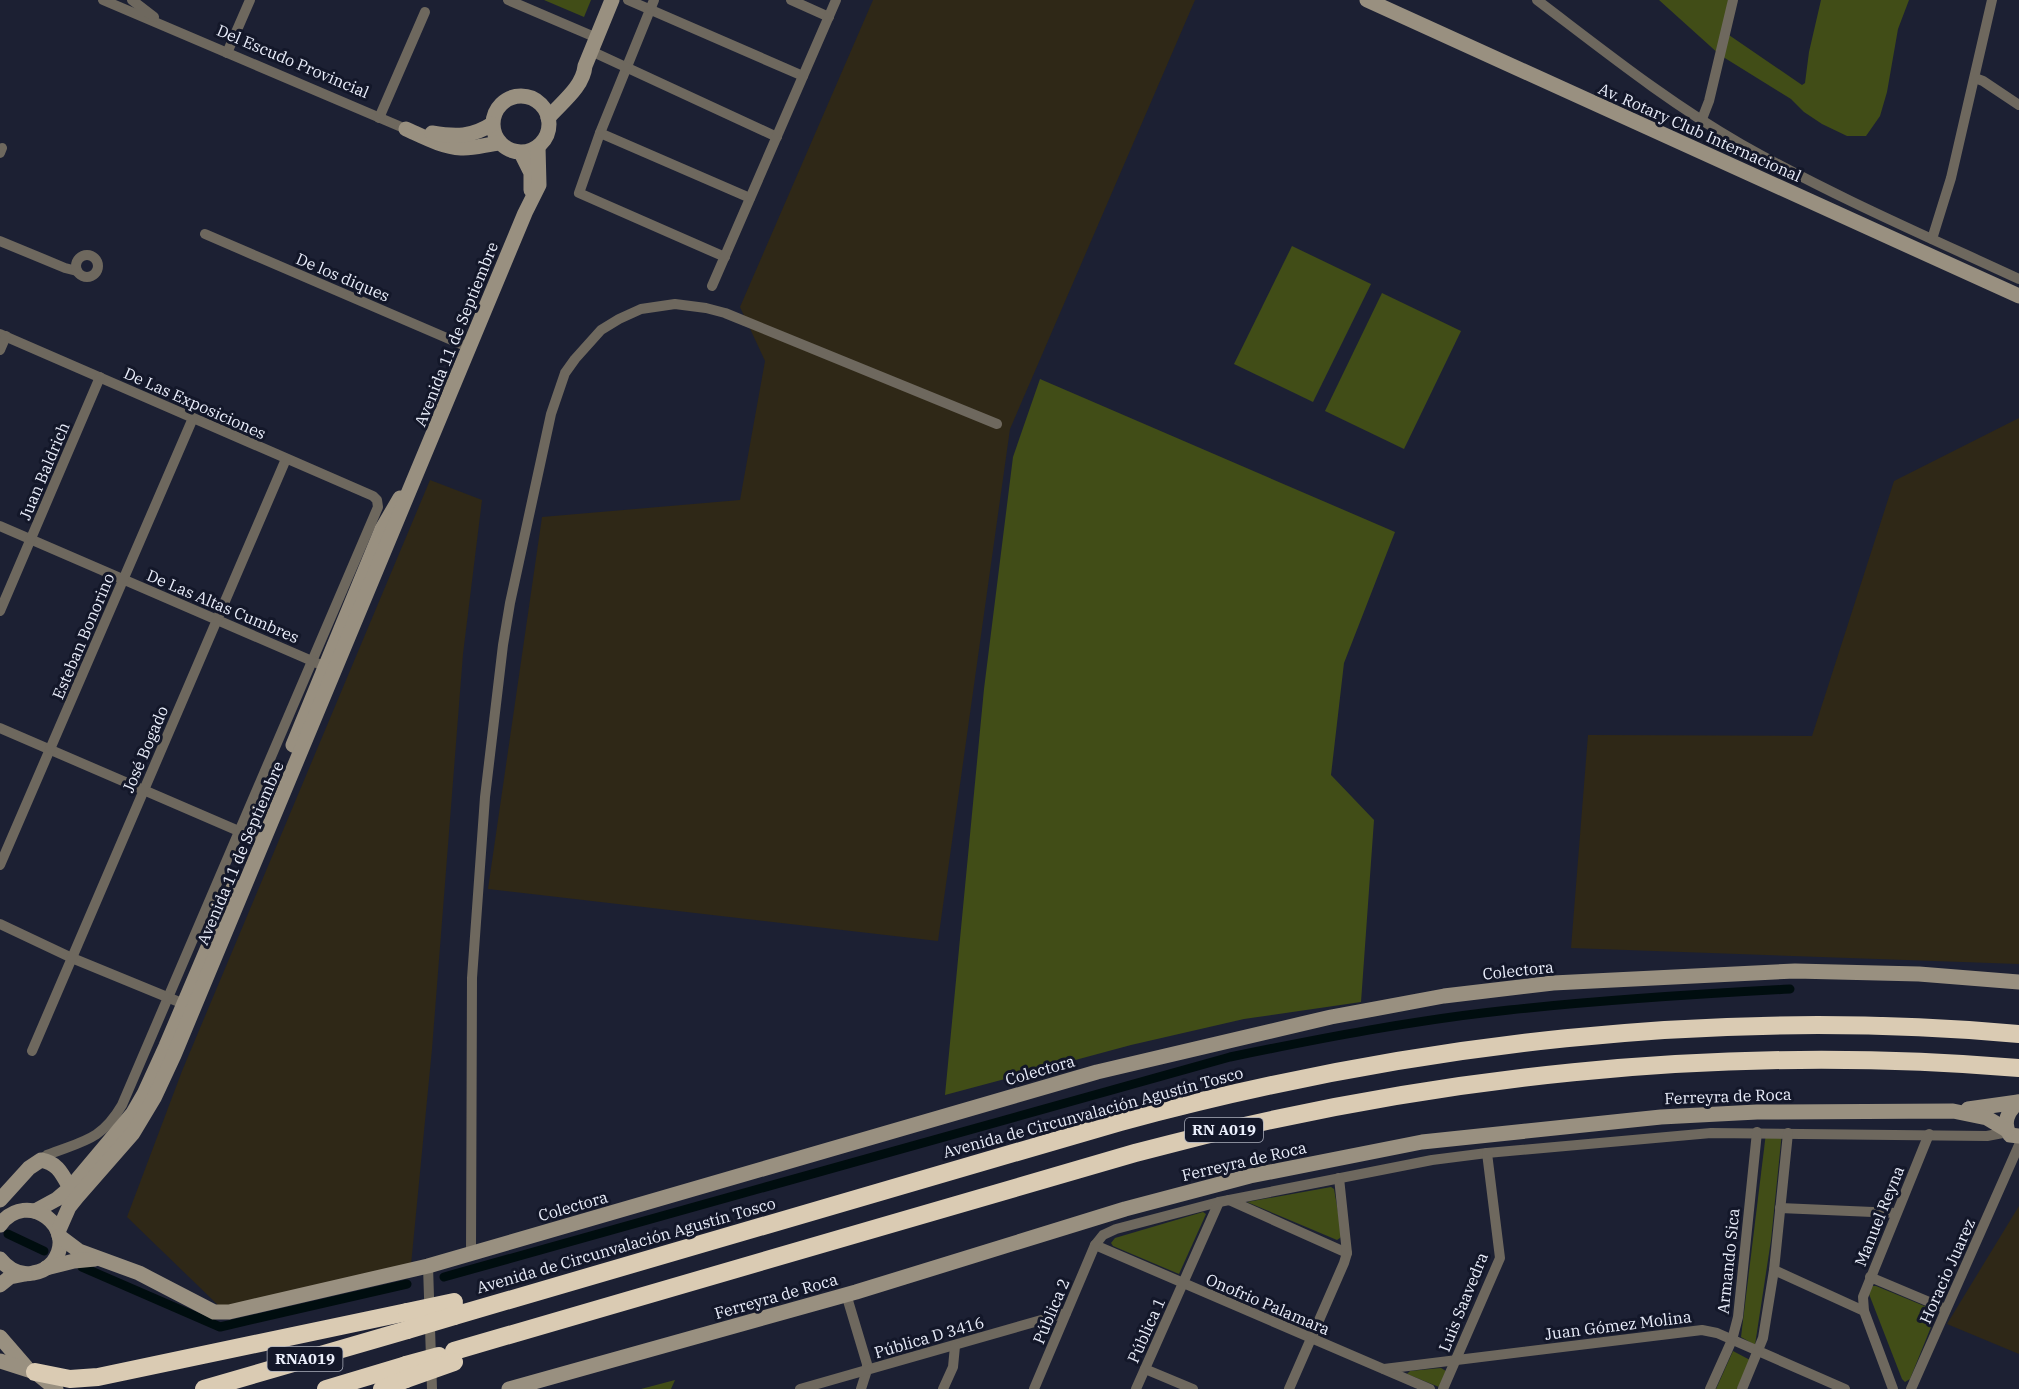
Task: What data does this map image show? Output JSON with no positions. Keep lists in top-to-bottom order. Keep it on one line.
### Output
{"streets":{"highway":["Avenida de Circunvalación Agustín Tosco","RN A019","RNA019"],"street":["Del Escudo Provincial","Av. Rotary Club Internacional","De los diques","Avenida 11 de Septiembre","De Las Exposiciones","Juan Baldrich","De Las Altas Cumbres","Esteban Bonorino","José Bogado","Colectora","Ferreyra de Roca","Manuel Reyna","Armando Sica","Horacio Juarez","Luis Saavedra","Onofrio Palamara","Pública 2","Juan Gómez Molina","Pública 1","Pública D 3416"]},"crossings":[["De los diques","Avenida 11 de Septiembre"],["Avenida 11 de Septiembre","De Las Exposiciones"],["Avenida 11 de Septiembre","De Las Altas Cumbres"],["Avenida 11 de Septiembre","Colectora"],["De Las Exposiciones","Juan Baldrich"],["De Las Exposiciones","De Las Altas Cumbres"],["De Las Exposiciones","Esteban Bonorino"],["De Las Exposiciones","José Bogado"],["Juan Baldrich","De Las Altas Cumbres"],["De Las Altas Cumbres","Esteban Bonorino"],["De Las Altas Cumbres","José Bogado"],["Ferreyra de Roca","Horacio Juarez"],["Avenida de Circunvalación Agustín Tosco","RNA019"],["RN A019","RNA019"],["Armando Sica","Juan Gómez Molina"],["Luis Saavedra","Juan Gómez Molina"],["Onofrio Palamara","Pública 2"],["Onofrio Palamara","Juan Gómez Molina"],["Onofrio Palamara","Pública 1"],["Pública 2","Pública D 3416"]]}
